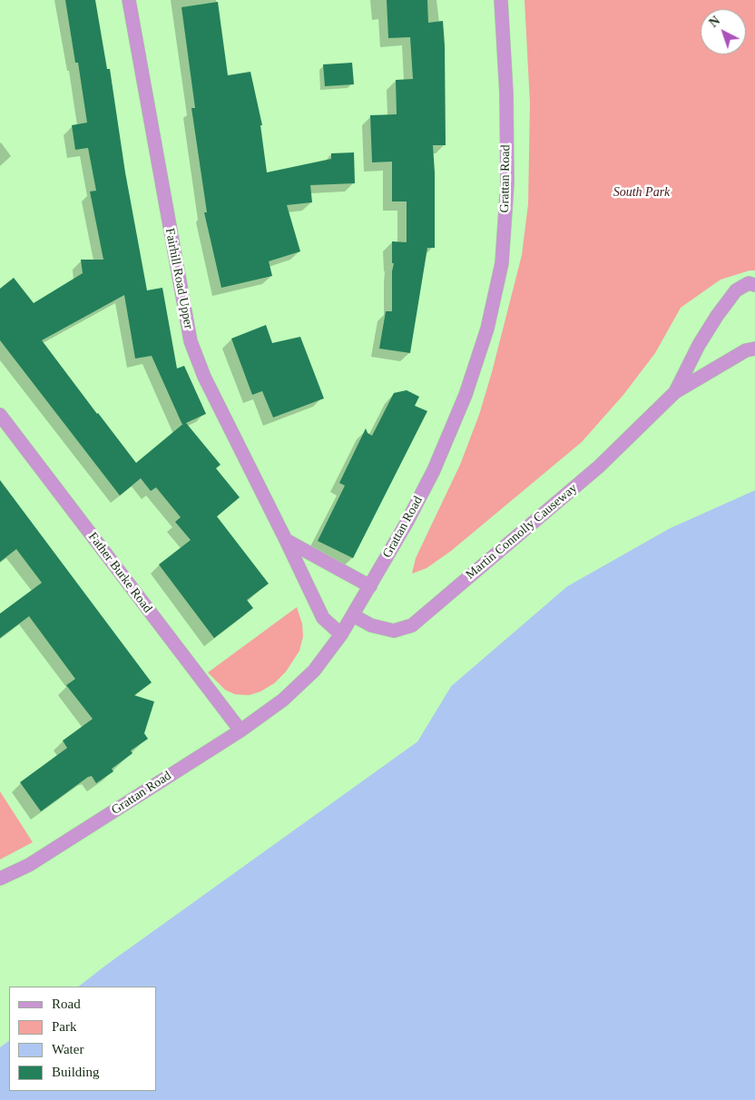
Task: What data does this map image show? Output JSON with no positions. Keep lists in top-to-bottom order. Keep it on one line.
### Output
{"streets":{"street":["Grattan Road","Fairhill Road Upper","Martin Connolly Causeway","Father Burke Road"]},"crossings":[["Grattan Road","Fairhill Road Upper"],["Grattan Road","Martin Connolly Causeway"],["Grattan Road","Father Burke Road"]],"parks":["South Park"],"legend":["Road","Park","Water","Building"],"north":"top left"}
